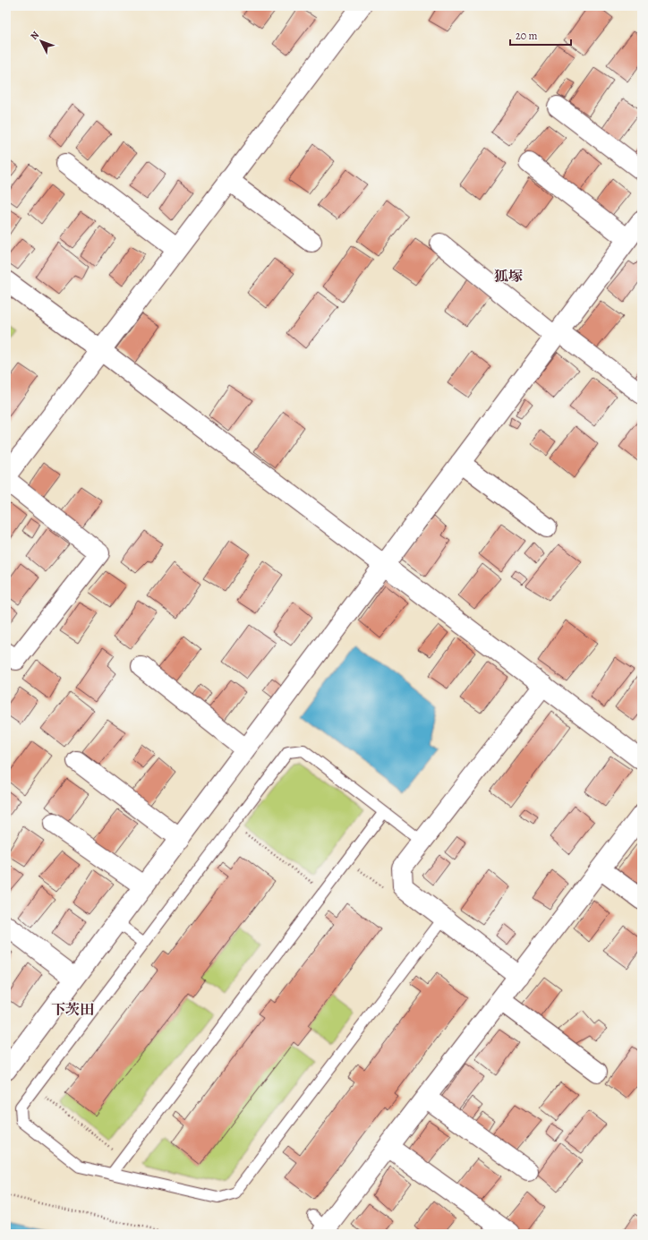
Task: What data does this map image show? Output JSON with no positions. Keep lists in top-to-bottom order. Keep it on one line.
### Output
{"districts":["狐塚","下茨田"],"scale_bar":"20 m","north":"top left"}
